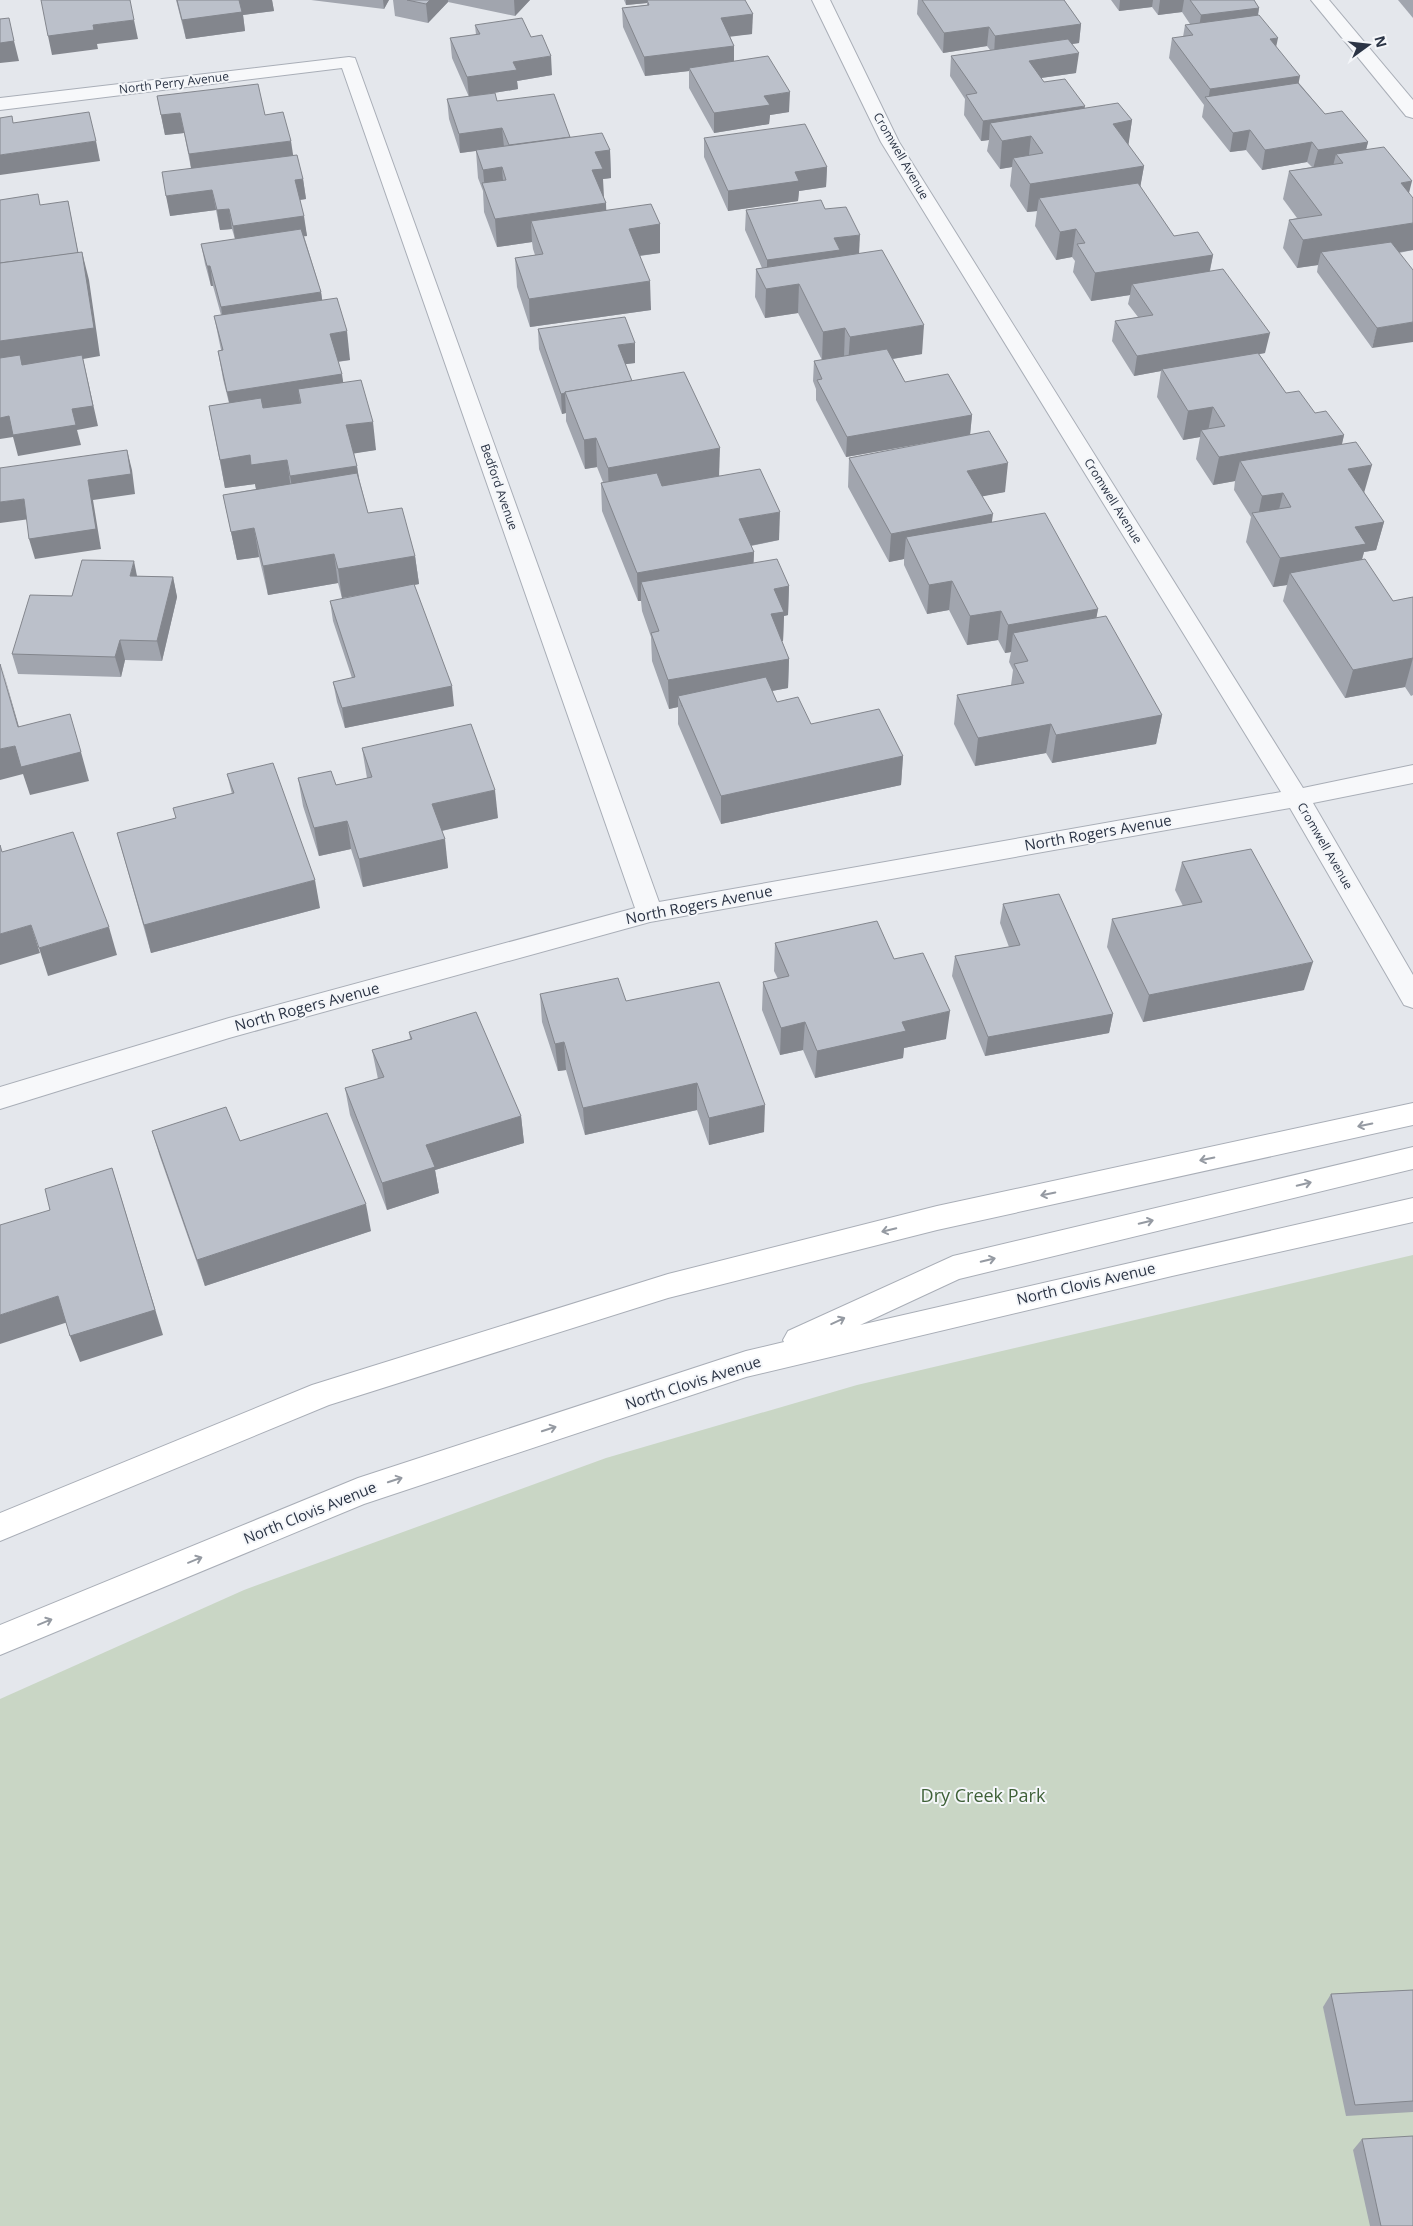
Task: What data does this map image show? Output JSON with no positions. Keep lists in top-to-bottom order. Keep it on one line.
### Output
{"streets":{"main road":["North Clovis Avenue"],"street":["North Perry Avenue","Cromwell Avenue","Bedford Avenue","North Rogers Avenue"]},"crossings":[["North Perry Avenue","Bedford Avenue"],["Cromwell Avenue","North Rogers Avenue"],["Bedford Avenue","North Rogers Avenue"]],"parks":["Dry Creek Park"],"north":"right"}
